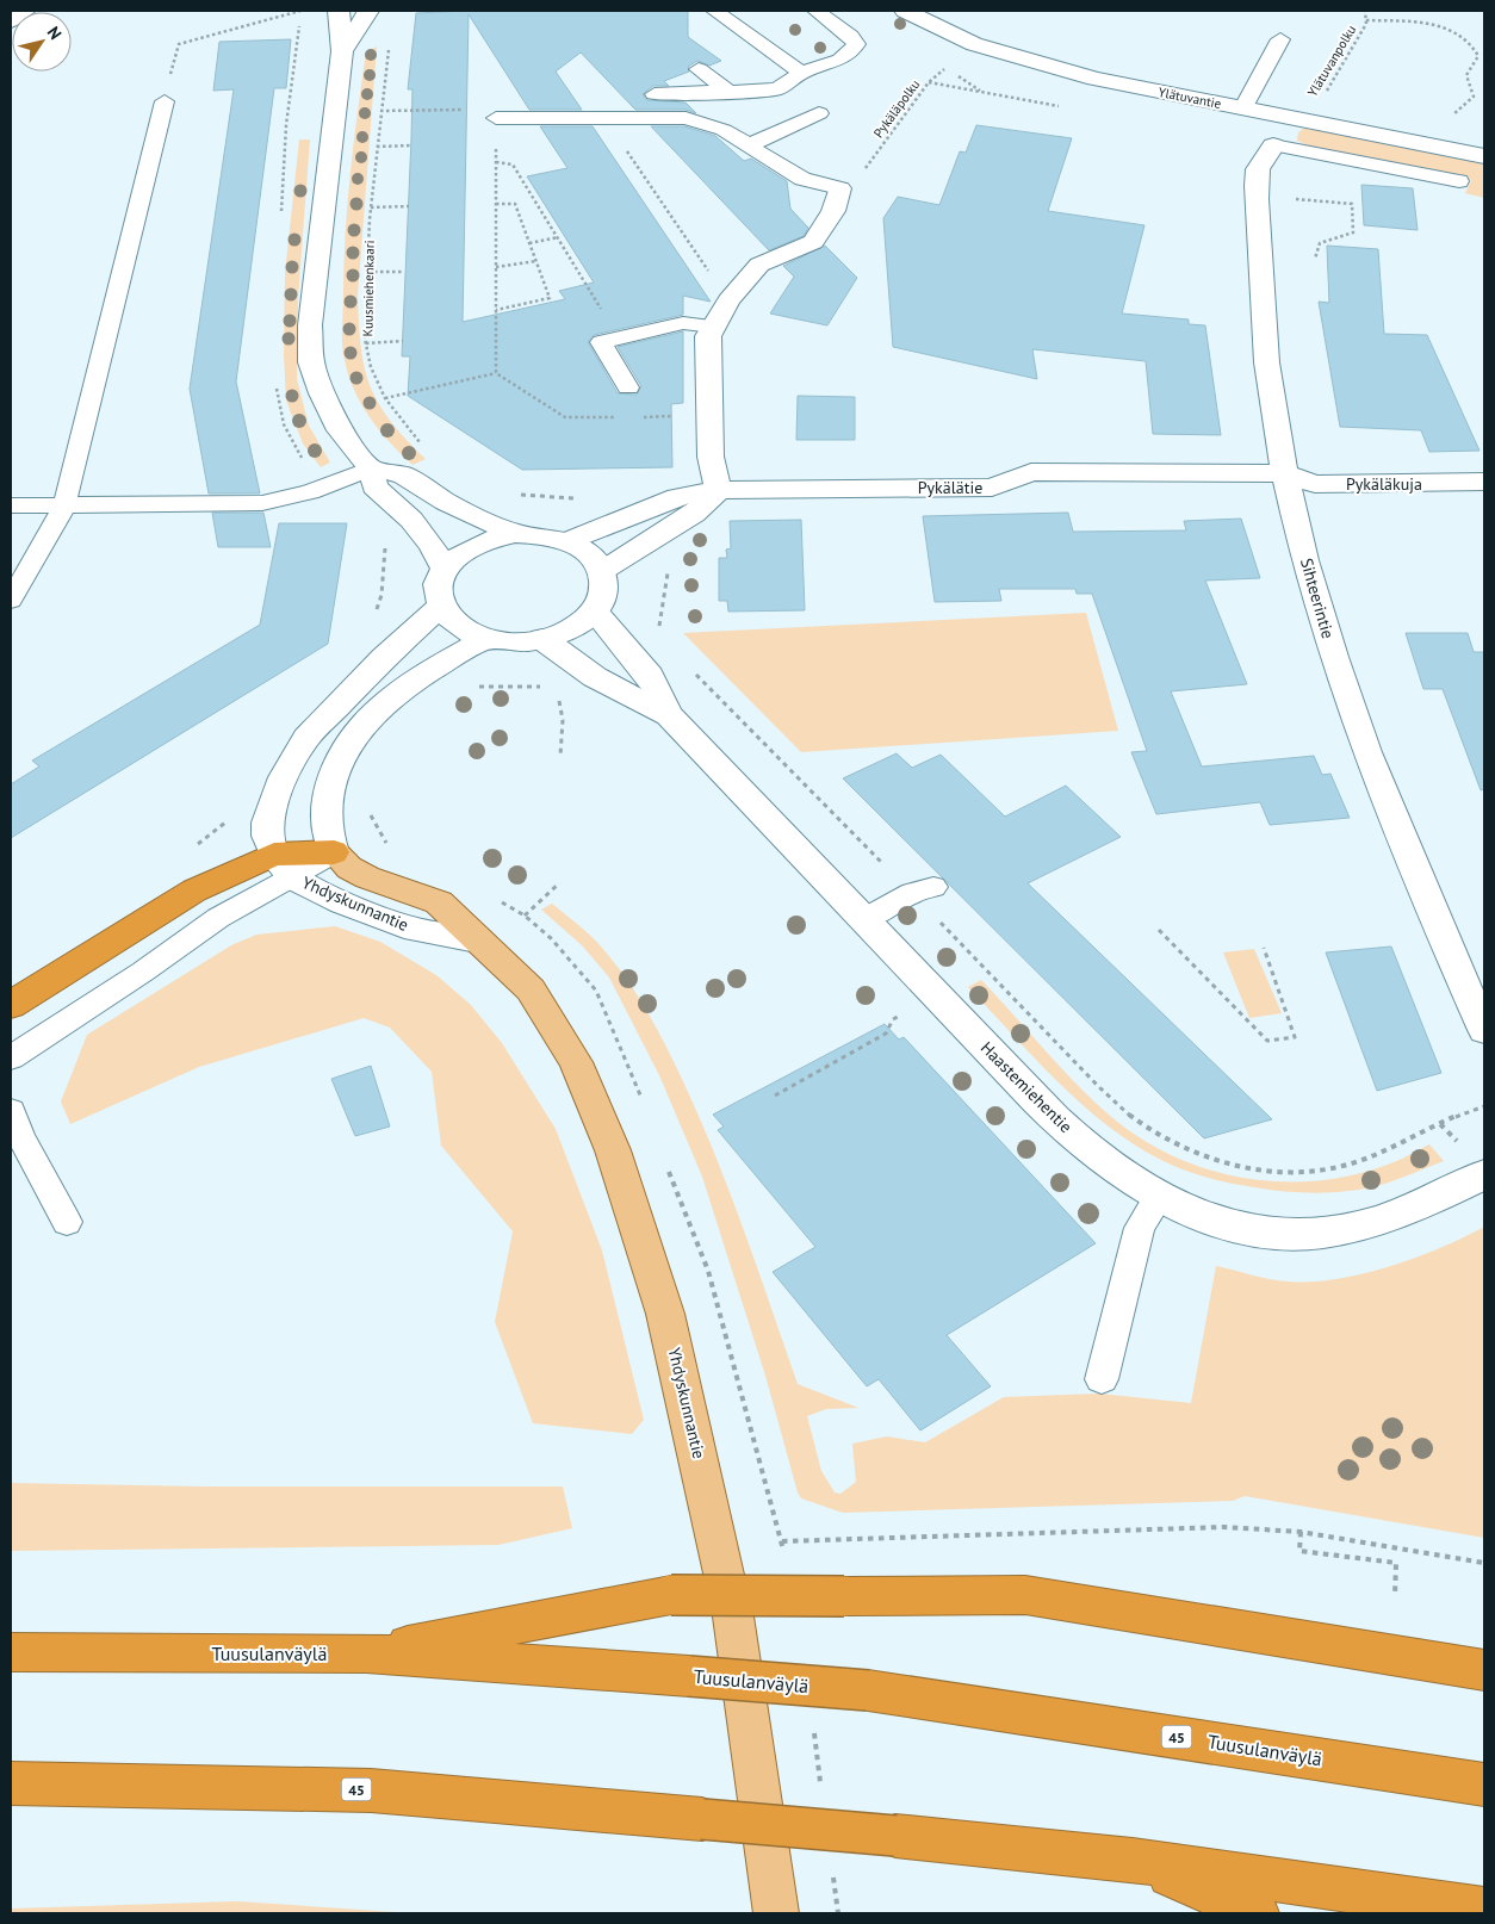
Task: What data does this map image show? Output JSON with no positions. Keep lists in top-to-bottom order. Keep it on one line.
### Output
{"streets":{"highway":["Tuusulanväylä","45"],"main road":["Yhdyskunnantie"],"street":["Ylätuvantie","Pykäläkuja","Pykälätie","Sihteerintie","Haastemiehentie"],"path":["Ylätuvanpolku","Pykäläpolku","Kuusmiehenkaari"]},"crossings":[["Ylätuvanpolku","Ylätuvantie"],["Ylätuvantie","Pykäläpolku"],["Pykäläkuja","Pykälätie"],["Pykäläkuja","Sihteerintie"],["Pykälätie","Sihteerintie"],["Pykälätie","Yhdyskunnantie"],["Pykälätie","Haastemiehentie"],["Yhdyskunnantie","Haastemiehentie"]],"north":"top right"}
